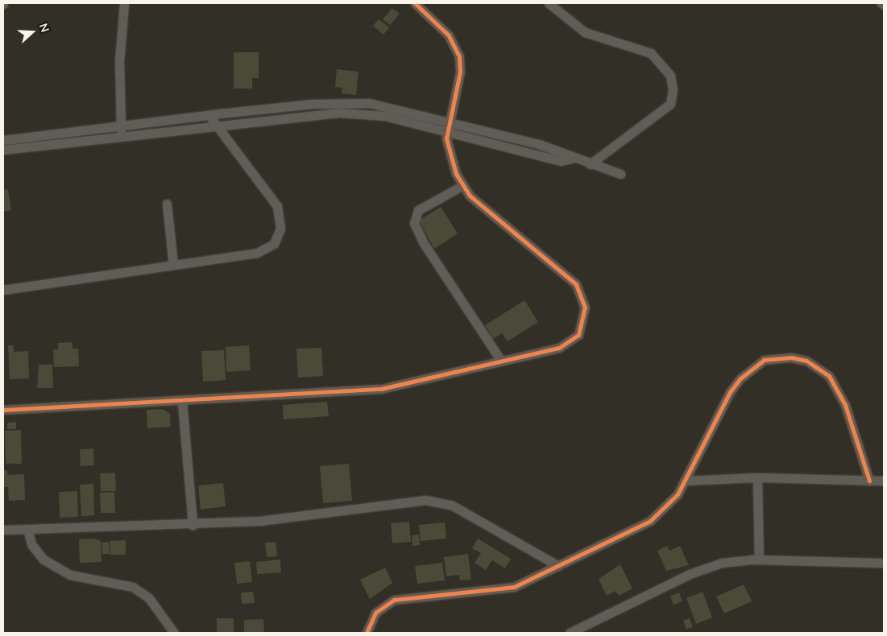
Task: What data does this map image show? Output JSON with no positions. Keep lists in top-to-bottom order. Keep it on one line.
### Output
{"north":"right"}
